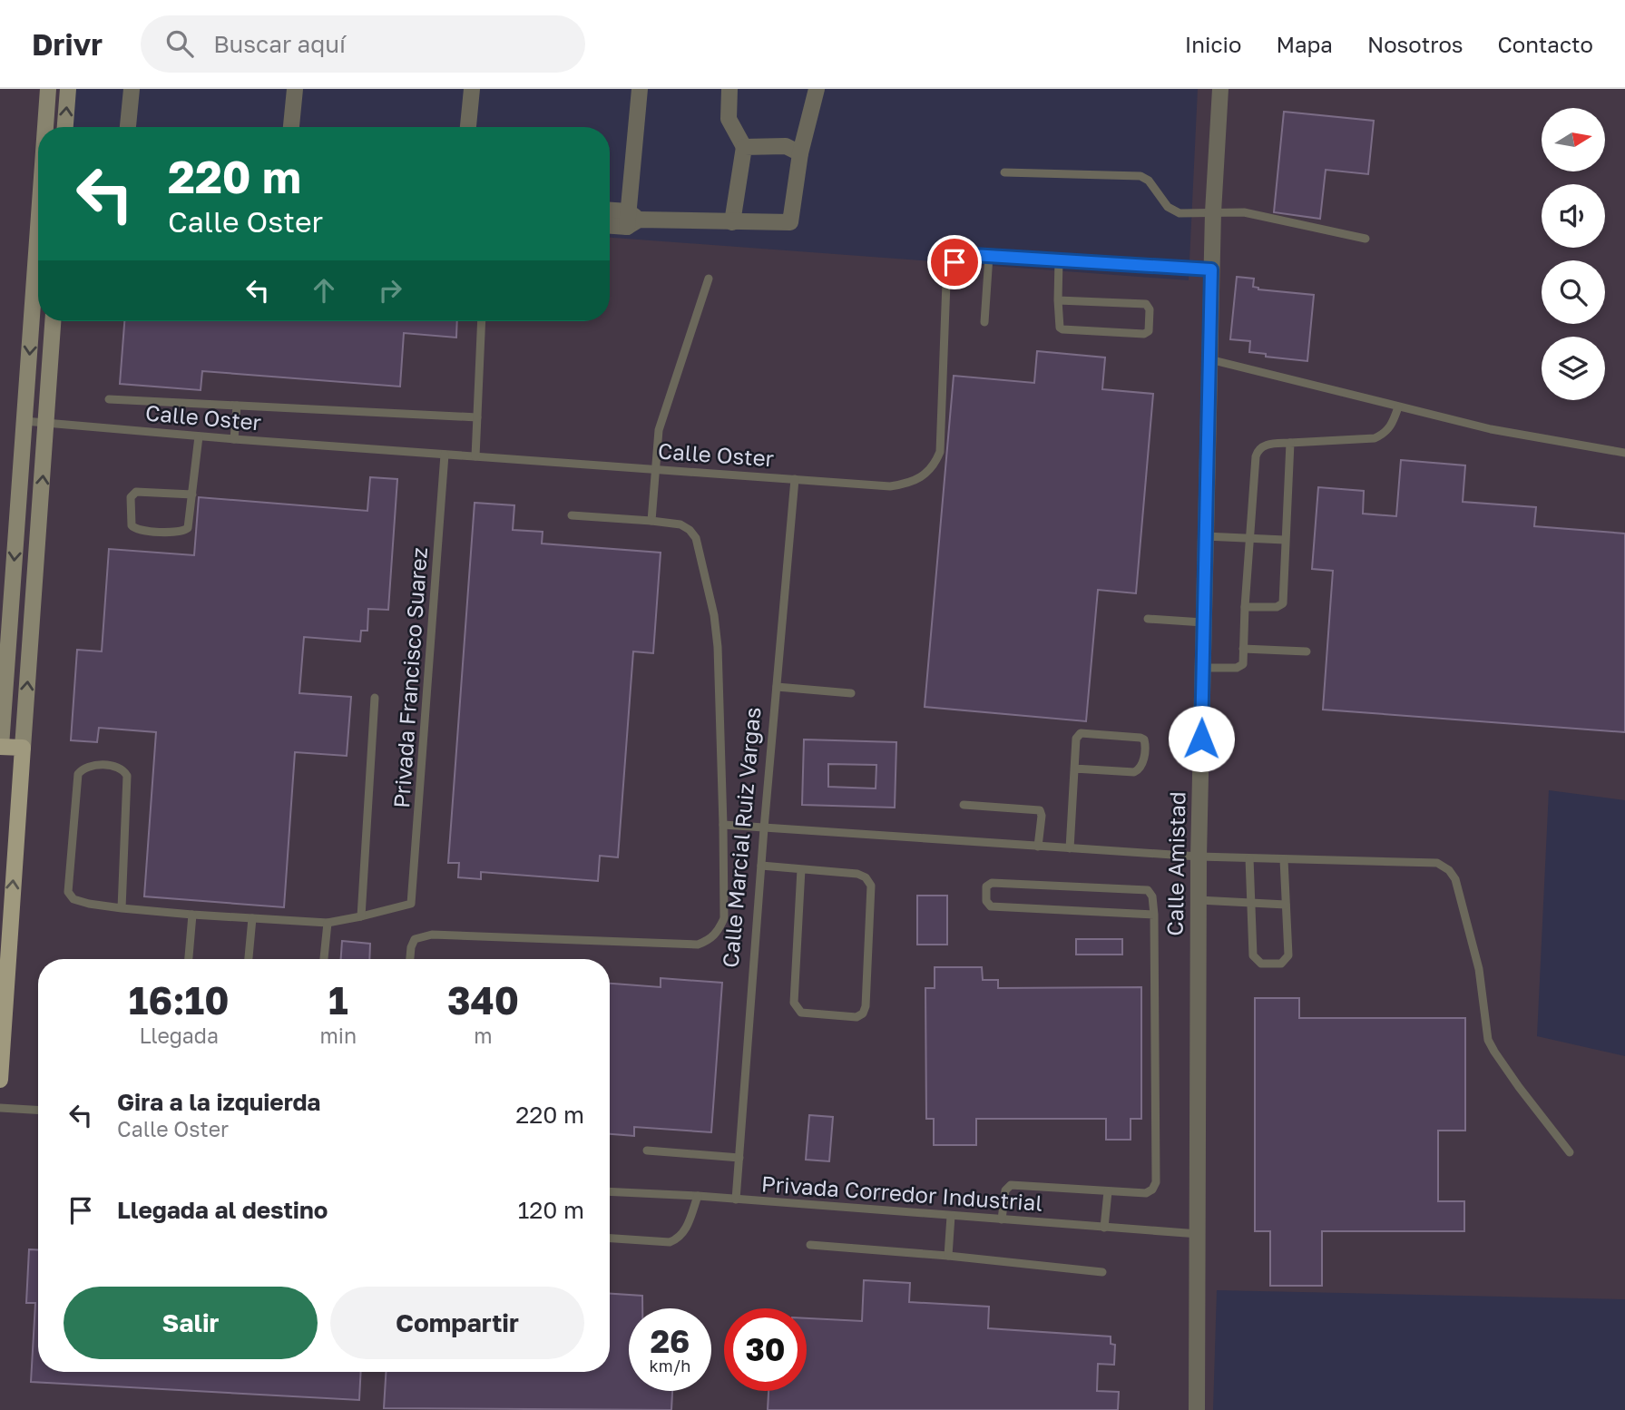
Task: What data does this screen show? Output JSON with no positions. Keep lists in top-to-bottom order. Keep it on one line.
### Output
{"streets":{"street":["Calle Amistad"],"lane":["Calle Oster","Privada Francisco Suarez","Calle Marcial Ruiz Vargas","Privada Corredor Industrial"]},"crossings":[["Calle Oster","Privada Francisco Suarez"],["Calle Oster","Calle Marcial Ruiz Vargas"],["Calle Oster","Calle Amistad"],["Calle Marcial Ruiz Vargas","Privada Corredor Industrial"],["Calle Amistad","Privada Corredor Industrial"]],"north":"right","page":{"header":"Drivr","search":"Buscar aquí","nav":["Inicio","Mapa","Nosotros","Contacto"],"turn":["220 m","Calle Oster"],"eta":["16:10","Llegada","1","min","340","m"],"list":[{"name":"Gira a la izquierda","note":"Calle Oster","value":"220 m"},{"name":"Llegada al destino","value":"120 m"}],"buttons":["Salir","Compartir"],"speed":"26 km/h","limit":"30"}}
